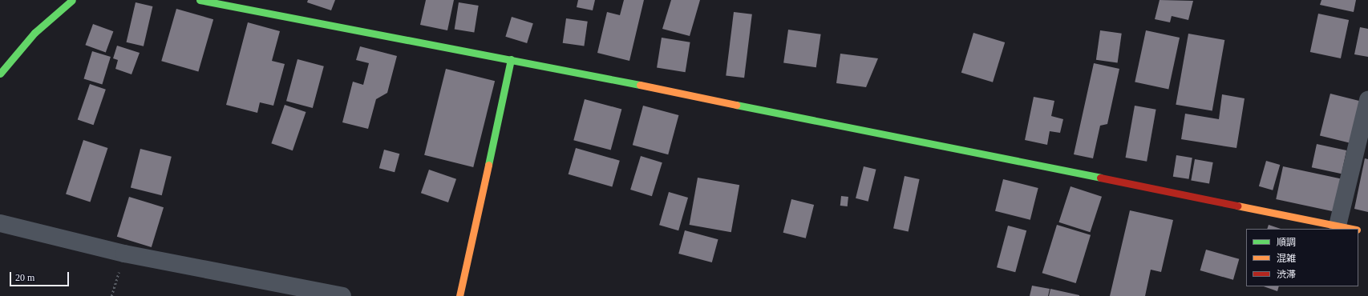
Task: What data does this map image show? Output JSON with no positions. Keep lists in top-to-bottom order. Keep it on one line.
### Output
{"legend":["順調","混雑","渋滞"],"scale_bar":"20 m"}
